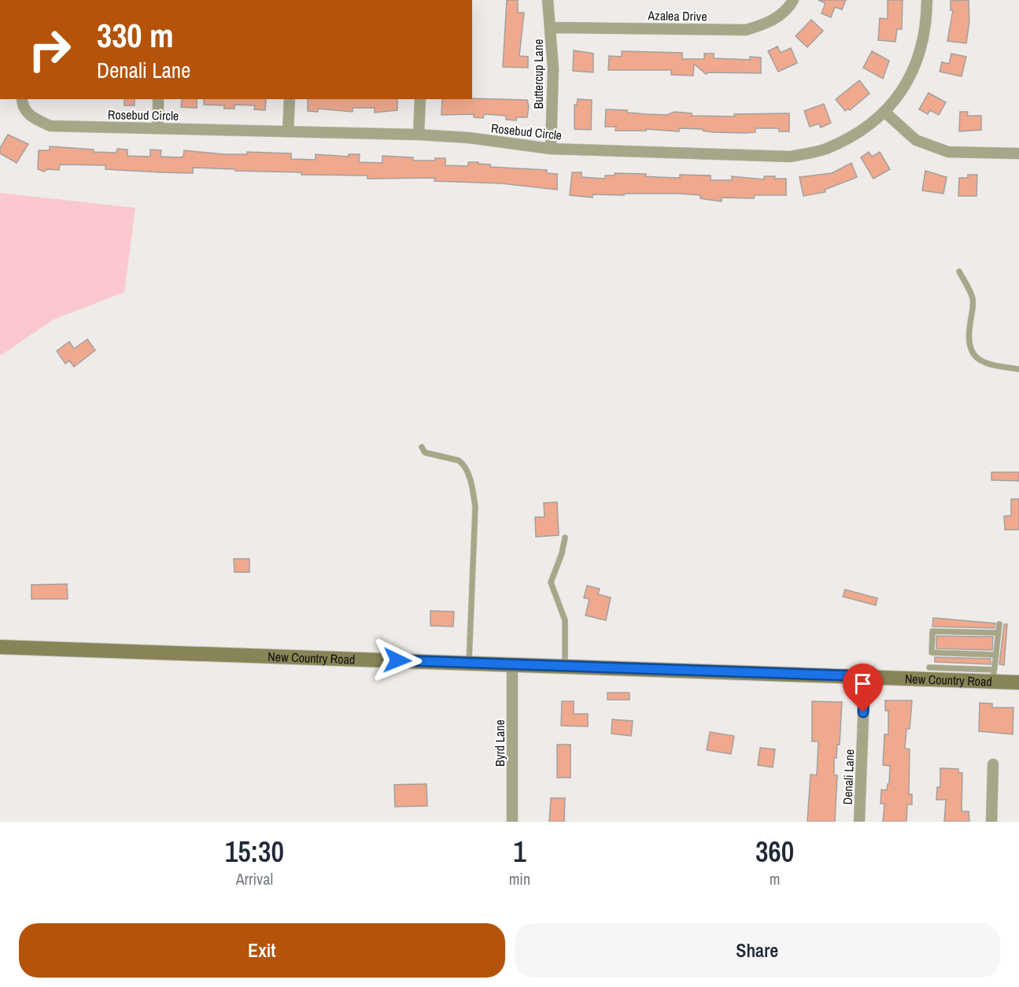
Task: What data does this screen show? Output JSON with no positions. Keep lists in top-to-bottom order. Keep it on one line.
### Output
{"streets":{"street":["Azalea Drive","Buttercup Lane","Rosebud Circle","New Country Road","Byrd Lane","Denali Lane"]},"crossings":[["Azalea Drive","Buttercup Lane"],["Buttercup Lane","Rosebud Circle"],["New Country Road","Byrd Lane"],["New Country Road","Denali Lane"]],"page":{"turn":["330 m","Denali Lane"],"eta":["15:30","Arrival","1","min","360","m"],"buttons":["Exit","Share"]}}
